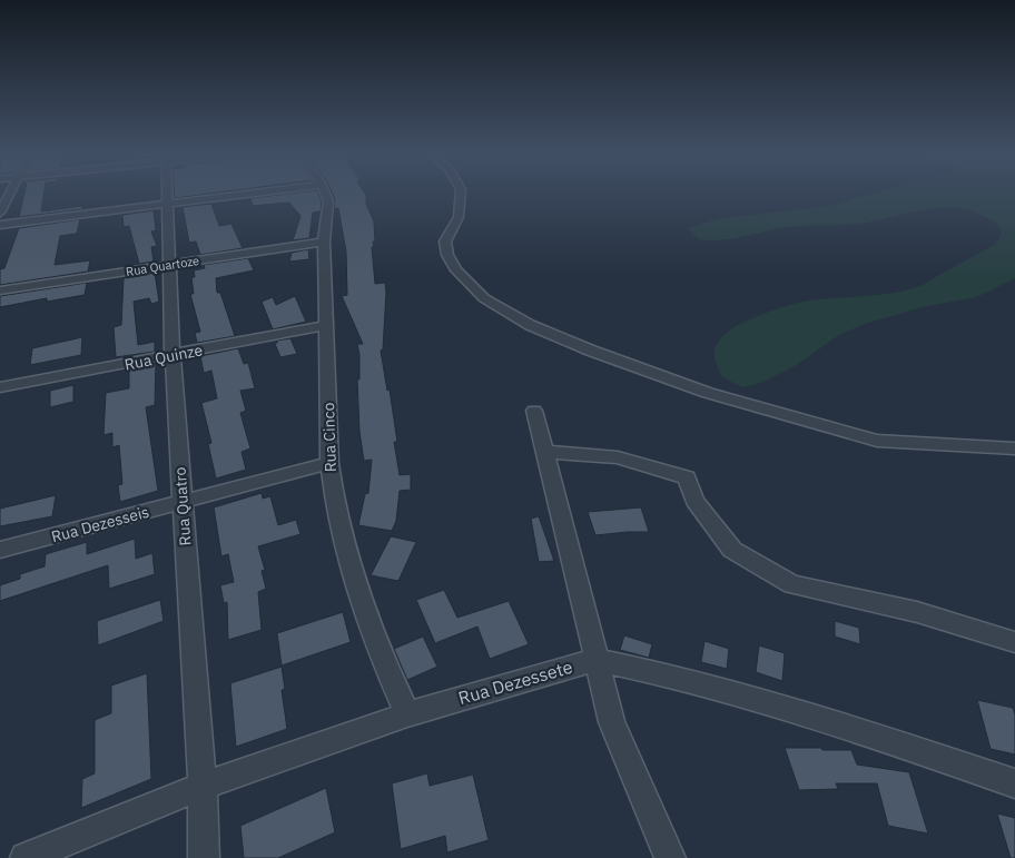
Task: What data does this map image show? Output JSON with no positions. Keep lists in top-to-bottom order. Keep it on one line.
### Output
{"streets":{"street":["Rua Quartoze","Rua Quinze","Rua Cinco","Rua Quatro","Rua Dezesseis","Rua Dezessete"]},"crossings":[["Rua Quartoze","Rua Cinco"],["Rua Quartoze","Rua Quatro"],["Rua Quinze","Rua Cinco"],["Rua Quinze","Rua Quatro"],["Rua Cinco","Rua Dezesseis"],["Rua Cinco","Rua Dezessete"],["Rua Quatro","Rua Dezesseis"],["Rua Quatro","Rua Dezessete"]]}
